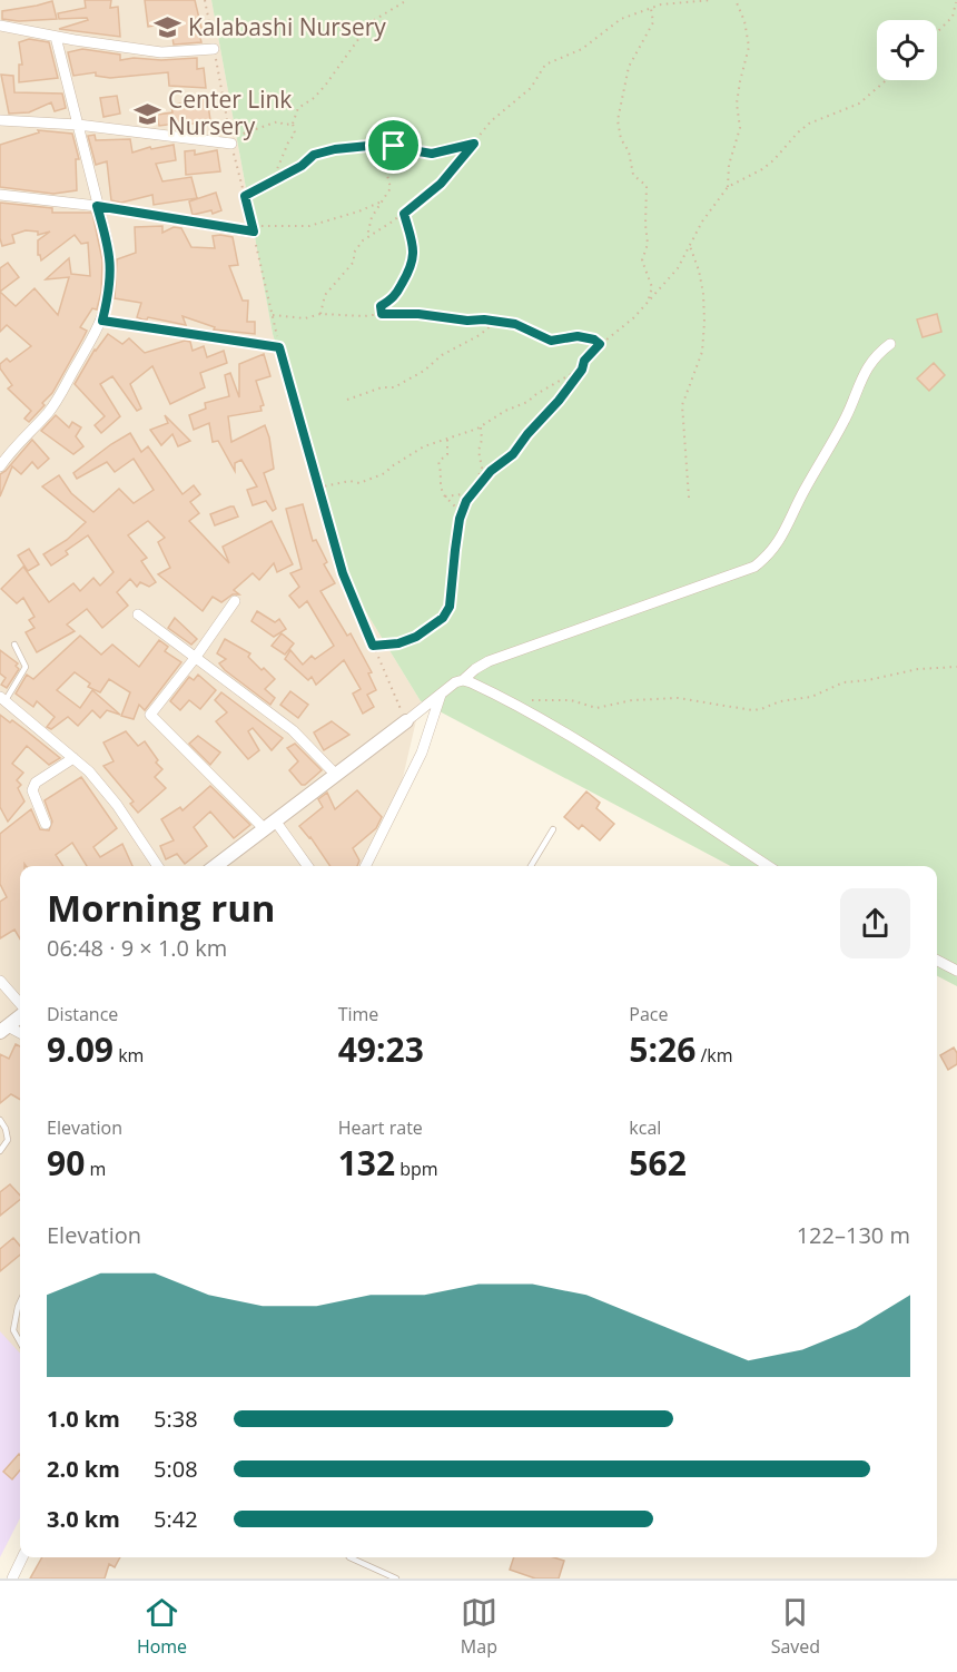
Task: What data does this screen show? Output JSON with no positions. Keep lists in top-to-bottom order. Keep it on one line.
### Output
{"places":{"school or university":["Kalabashi Nursery","Center Link Nursery"]},"page":{"heading":["Morning run","06:48 · 9 × 1.0 km"],"stats":[["Distance","9.09 km"],["Time","49:23"],["Pace","5:26 /km"],["Elevation","90 m"],["Heart rate","132 bpm"],["kcal","562"]],"chart":["Elevation","122–130 m"],"list":[{"name":"1.0 km","note":"5:38"},{"name":"2.0 km","note":"5:08"},{"name":"3.0 km","note":"5:42"}],"tabs":["Home","Map","Saved"]}}
